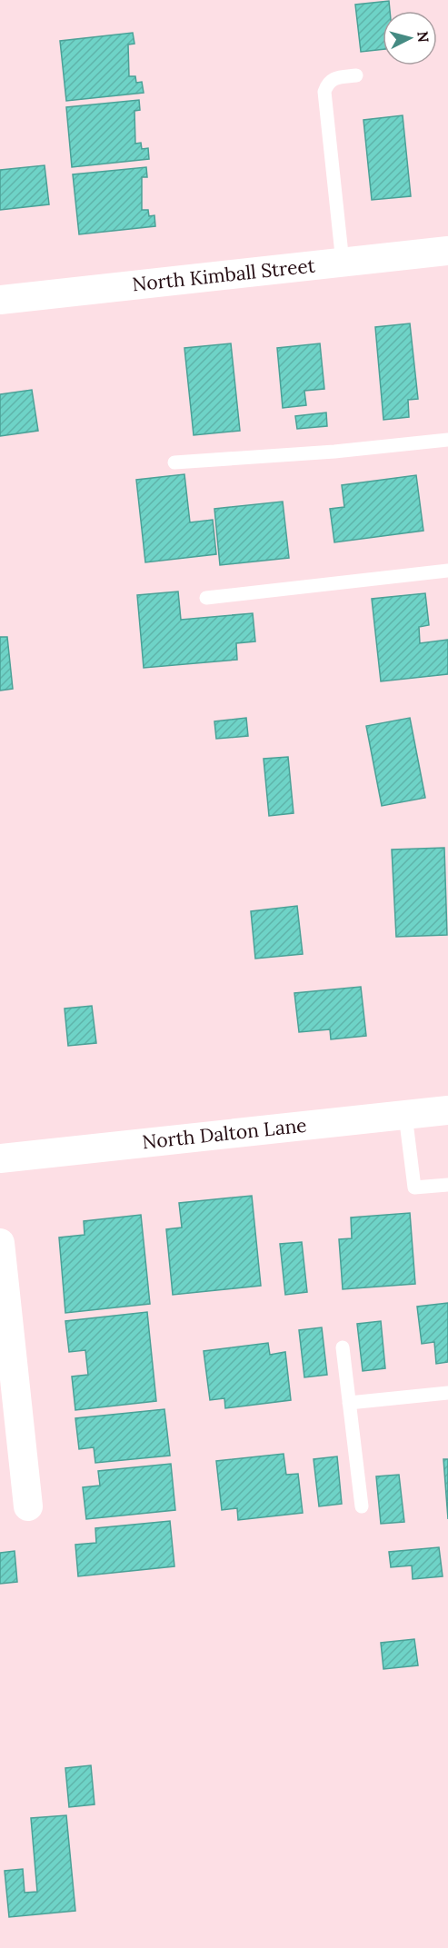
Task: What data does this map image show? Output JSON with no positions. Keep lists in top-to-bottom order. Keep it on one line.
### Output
{"streets":{"street":["North Kimball Street","North Dalton Lane"]},"north":"right"}
